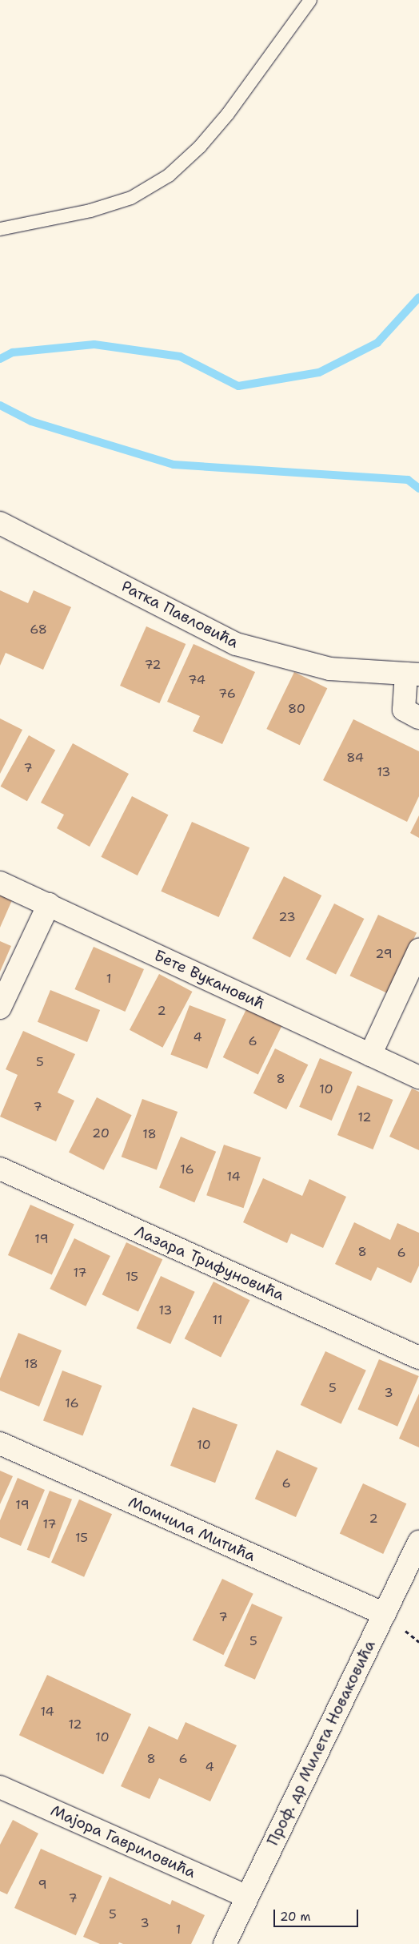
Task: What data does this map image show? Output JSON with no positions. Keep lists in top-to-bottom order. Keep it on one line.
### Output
{"streets":{"street":["Ратка Павловића","Бете Вукановић","Лазара Трифуновића","Момчила Митића","Проф. др Милета Новаковића","Мајора Гавриловића"]},"crossings":[["Момчила Митића","Проф. др Милета Новаковића"],["Проф. др Милета Новаковића","Мајора Гавриловића"]],"house_numbers":["68","72","74","76","80","84","7","13","23","29","1","2","4","6","5","8","10","7","12","20","18","16","14","19","8","6","17","15","13","11","18","5","3","16","10","6","19","2","17","15","7","5","14","12","10","8","6","4","9","7","5","3","1"],"scale_bar":"20 m"}
